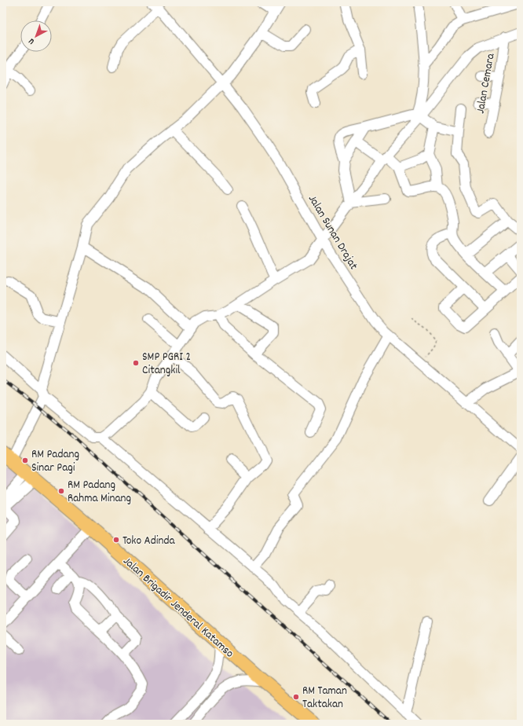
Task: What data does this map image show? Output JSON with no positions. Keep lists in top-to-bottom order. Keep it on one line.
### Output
{"streets":{"highway":["Jalan Brigadir Jenderal Katamso"],"street":["Jalan Cemara","Jalan Sunan Drajat"]},"places":["SMP PGRI 2 Citangkil","RM Padang Sinar Pagi","RM Padang Rahma Minang","Toko Adinda","RM Taman Taktakan"],"north":"bottom left"}
